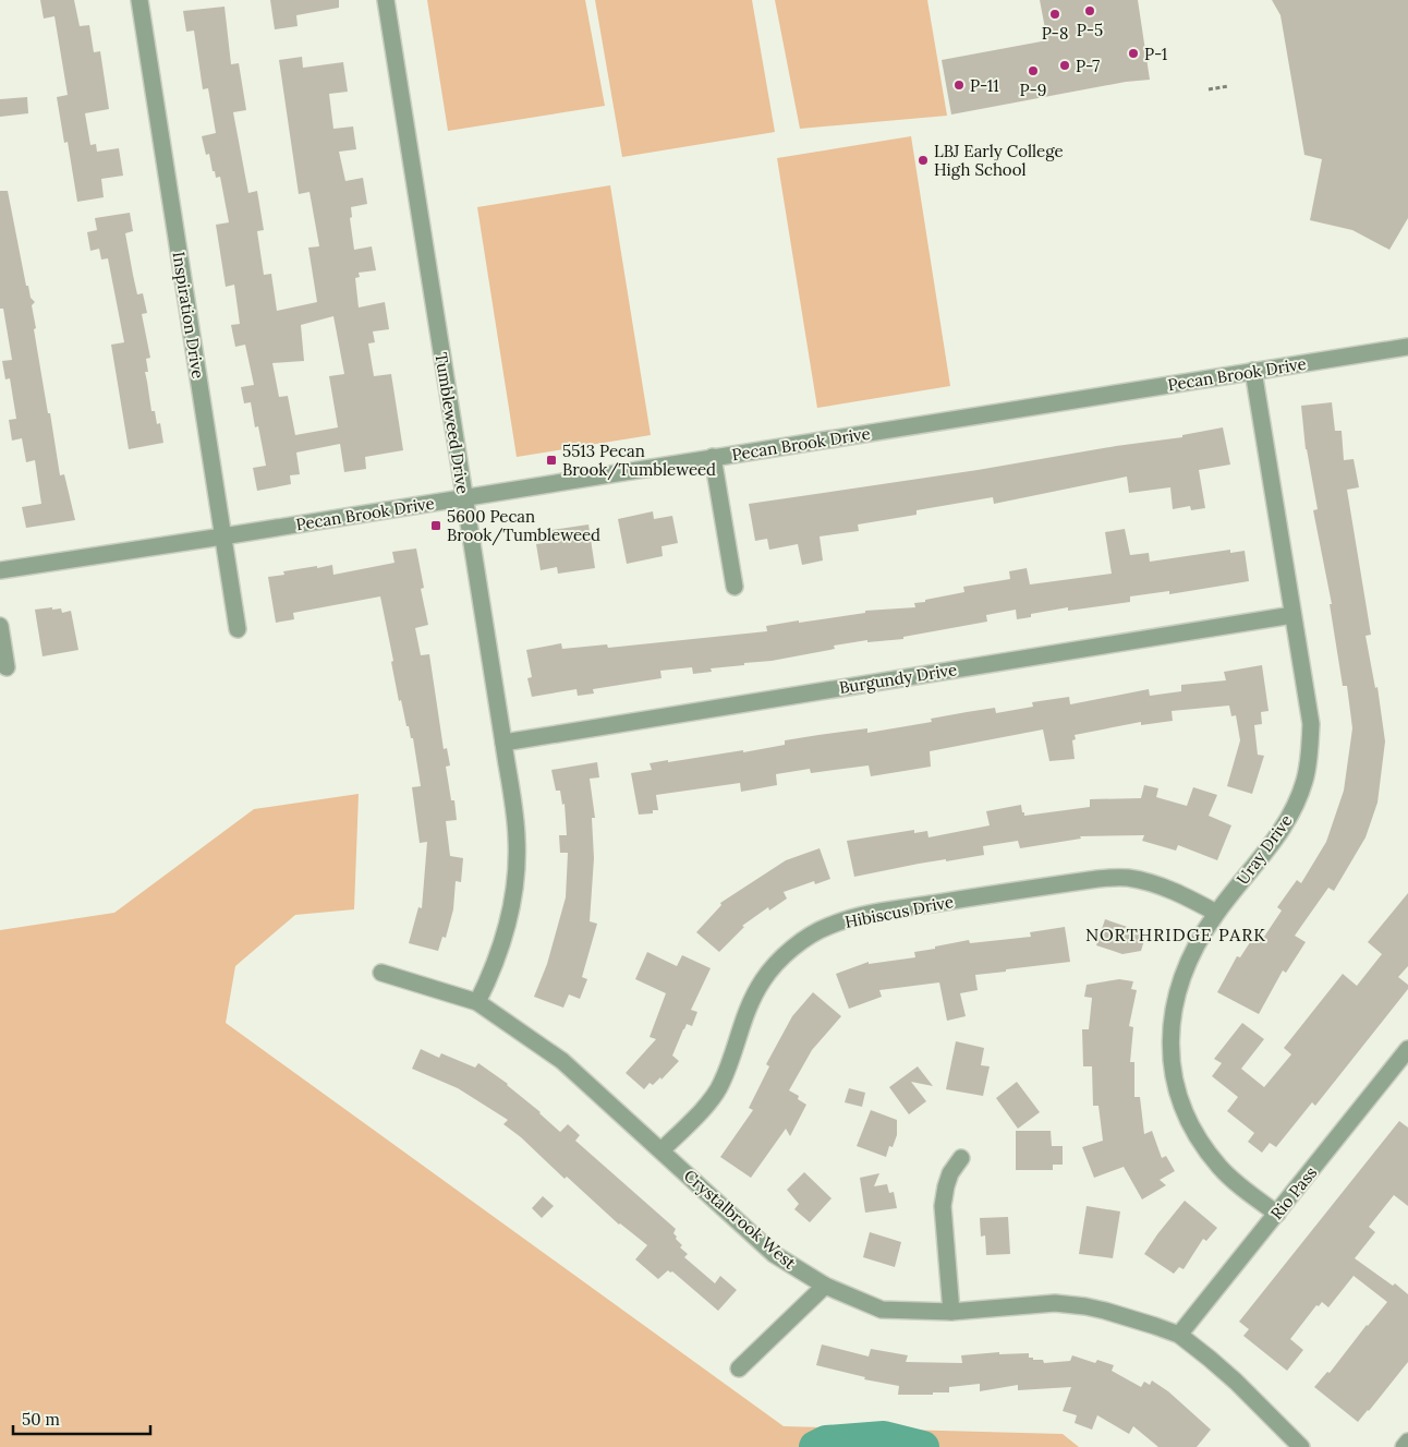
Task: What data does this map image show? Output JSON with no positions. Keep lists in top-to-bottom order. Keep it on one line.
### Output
{"streets":{"street":["Inspiration Drive","Pecan Brook Drive","Tumbleweed Drive","Burgundy Drive","Uray Drive","Hibiscus Drive","Rio Pass","Crystalbrook West"]},"crossings":[["Inspiration Drive","Pecan Brook Drive"],["Pecan Brook Drive","Tumbleweed Drive"],["Pecan Brook Drive","Uray Drive"],["Tumbleweed Drive","Burgundy Drive"],["Tumbleweed Drive","Crystalbrook West"],["Burgundy Drive","Uray Drive"],["Uray Drive","Hibiscus Drive"],["Uray Drive","Rio Pass"],["Hibiscus Drive","Crystalbrook West"],["Rio Pass","Crystalbrook West"]],"districts":["NORTHRIDGE PARK"],"places":{"other":["P-5","P-8","P-1","P-7","P-9","P-11","LBJ Early College High School"],"transit":["5513 Pecan Brook/Tumbleweed","5600 Pecan Brook/Tumbleweed"]},"scale_bar":"50 m"}
